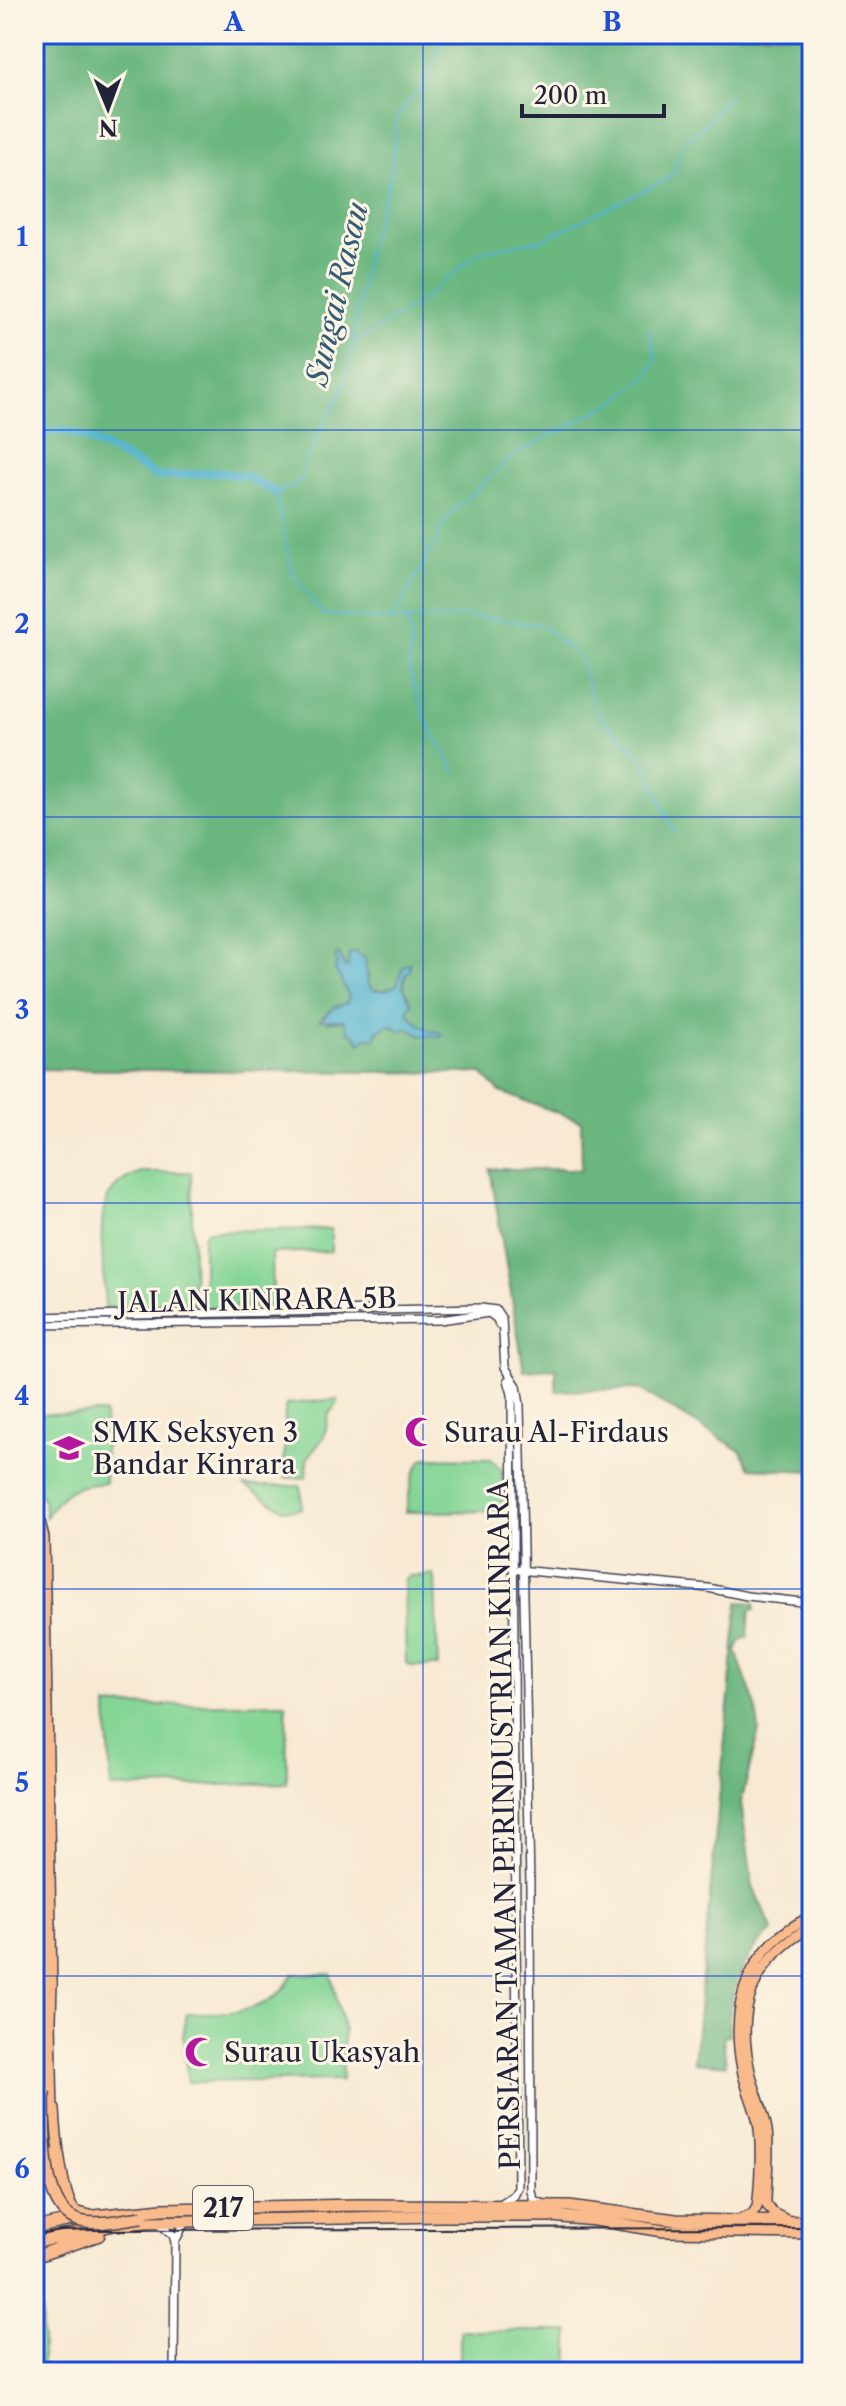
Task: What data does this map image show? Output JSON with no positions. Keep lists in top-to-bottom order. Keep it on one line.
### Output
{"streets":{"highway":["217"],"street":["JALAN KINRARA 5B","PERSIARAN TAMAN PERINDUSTRIAN KINRARA"]},"crossings":[["JALAN KINRARA 5B","PERSIARAN TAMAN PERINDUSTRIAN KINRARA"],["PERSIARAN TAMAN PERINDUSTRIAN KINRARA","217"]],"water":["Sungai Rasau"],"places":{"mosque":["Surau Al-Firdaus","Surau Ukasyah"],"school or university":["SMK Seksyen 3 Bandar Kinrara"]},"scale_bar":"200 m","north":"bottom","grid":{"columns":["A","B"],"rows":["1","2","3","4","5","6"]}}
